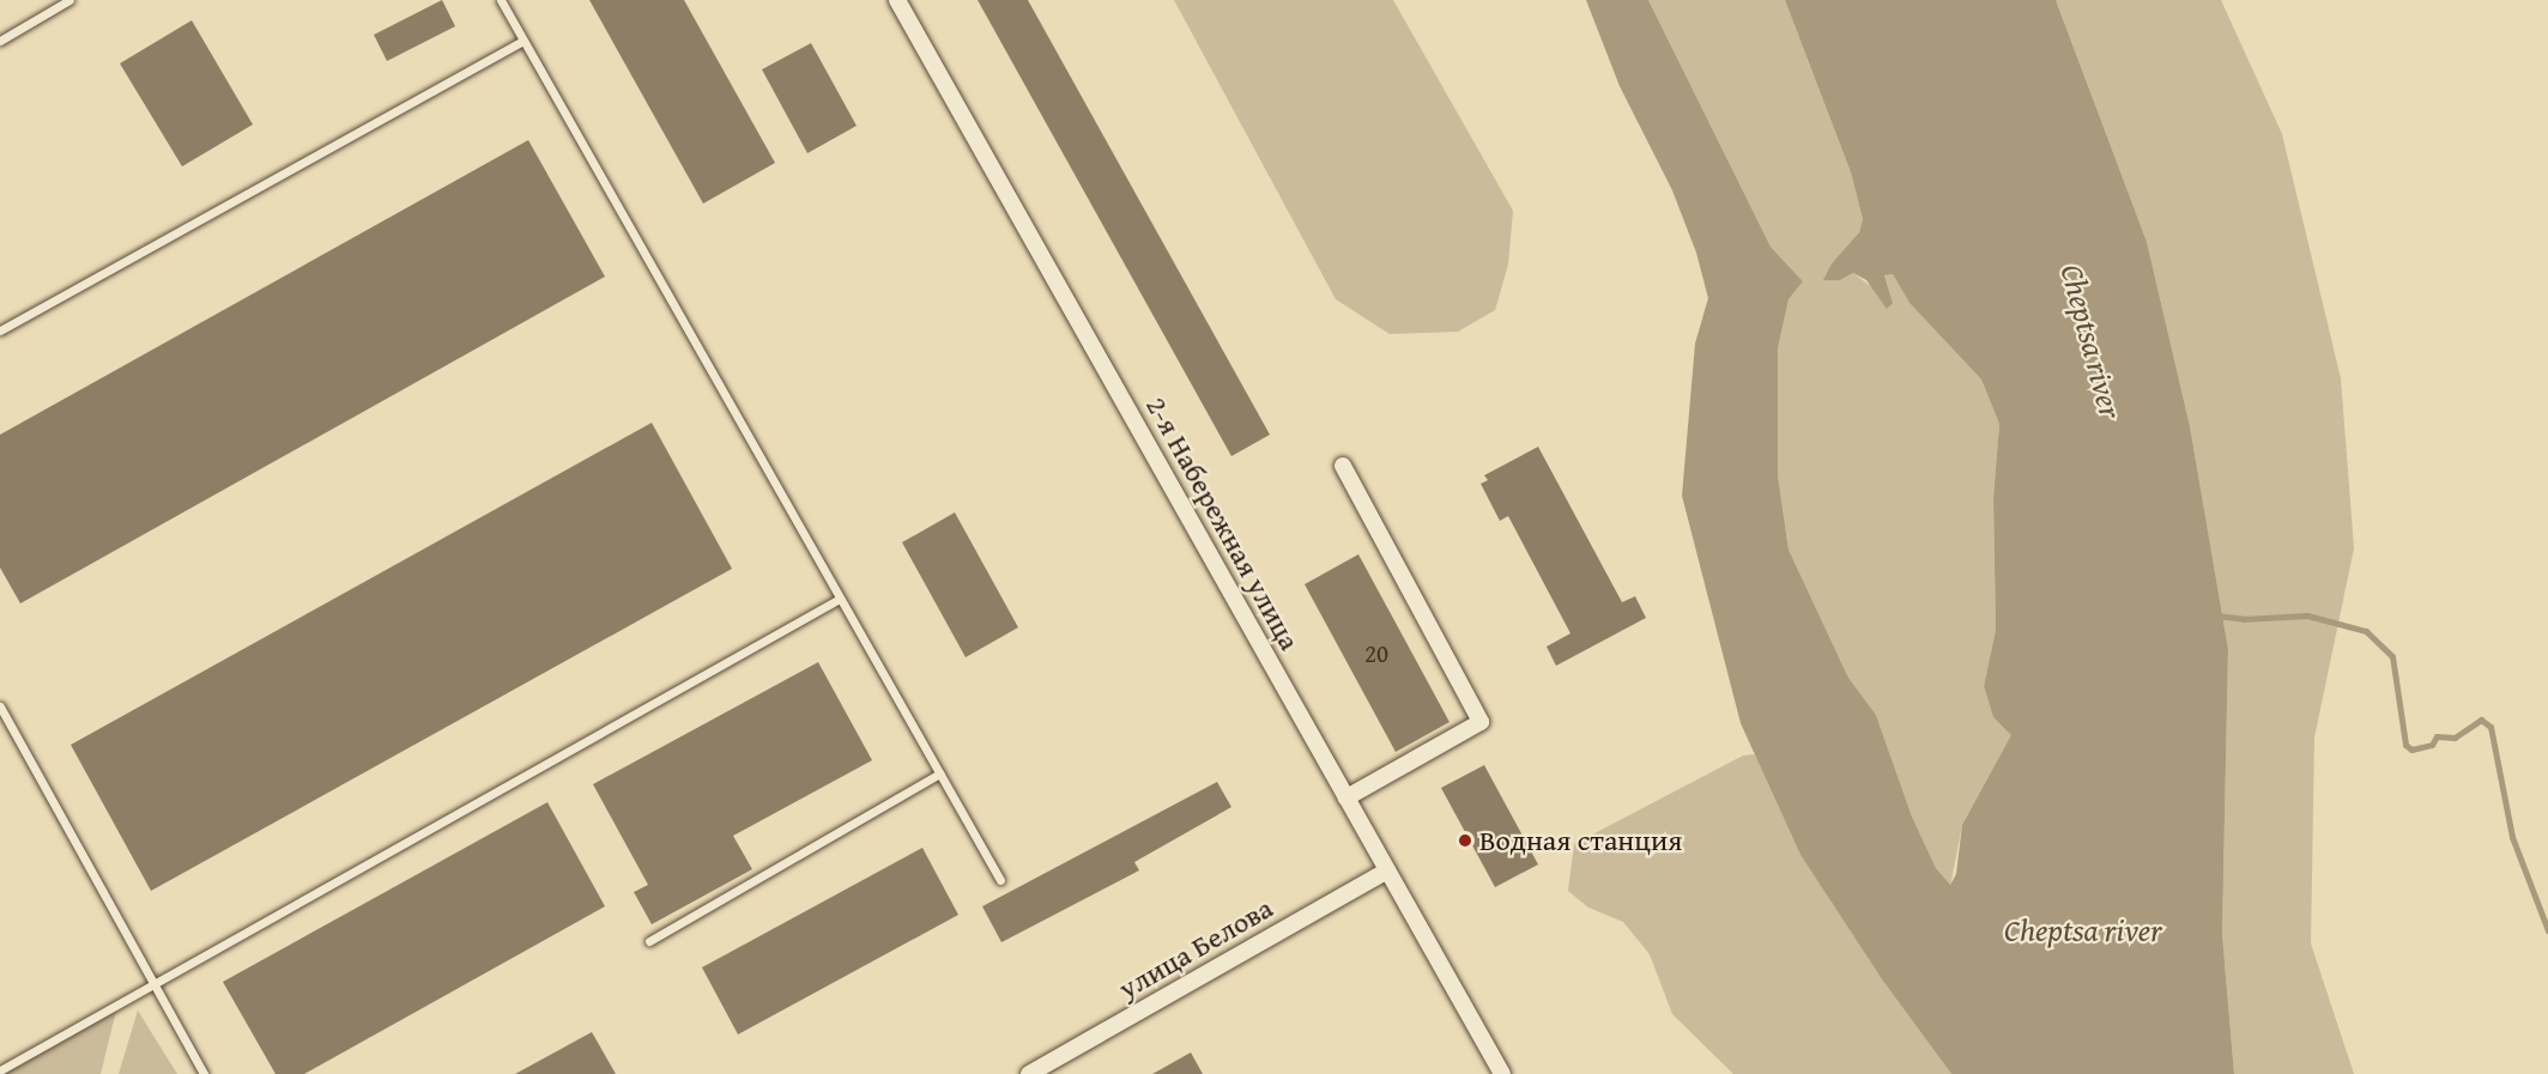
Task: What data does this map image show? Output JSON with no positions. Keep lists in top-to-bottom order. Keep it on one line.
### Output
{"streets":{"street":["2-я Набережная улица","улица Белова"]},"crossings":[["2-я Набережная улица","улица Белова"]],"water":["Cheptsa river"],"places":["Водная станция"],"house_numbers":["20"]}
